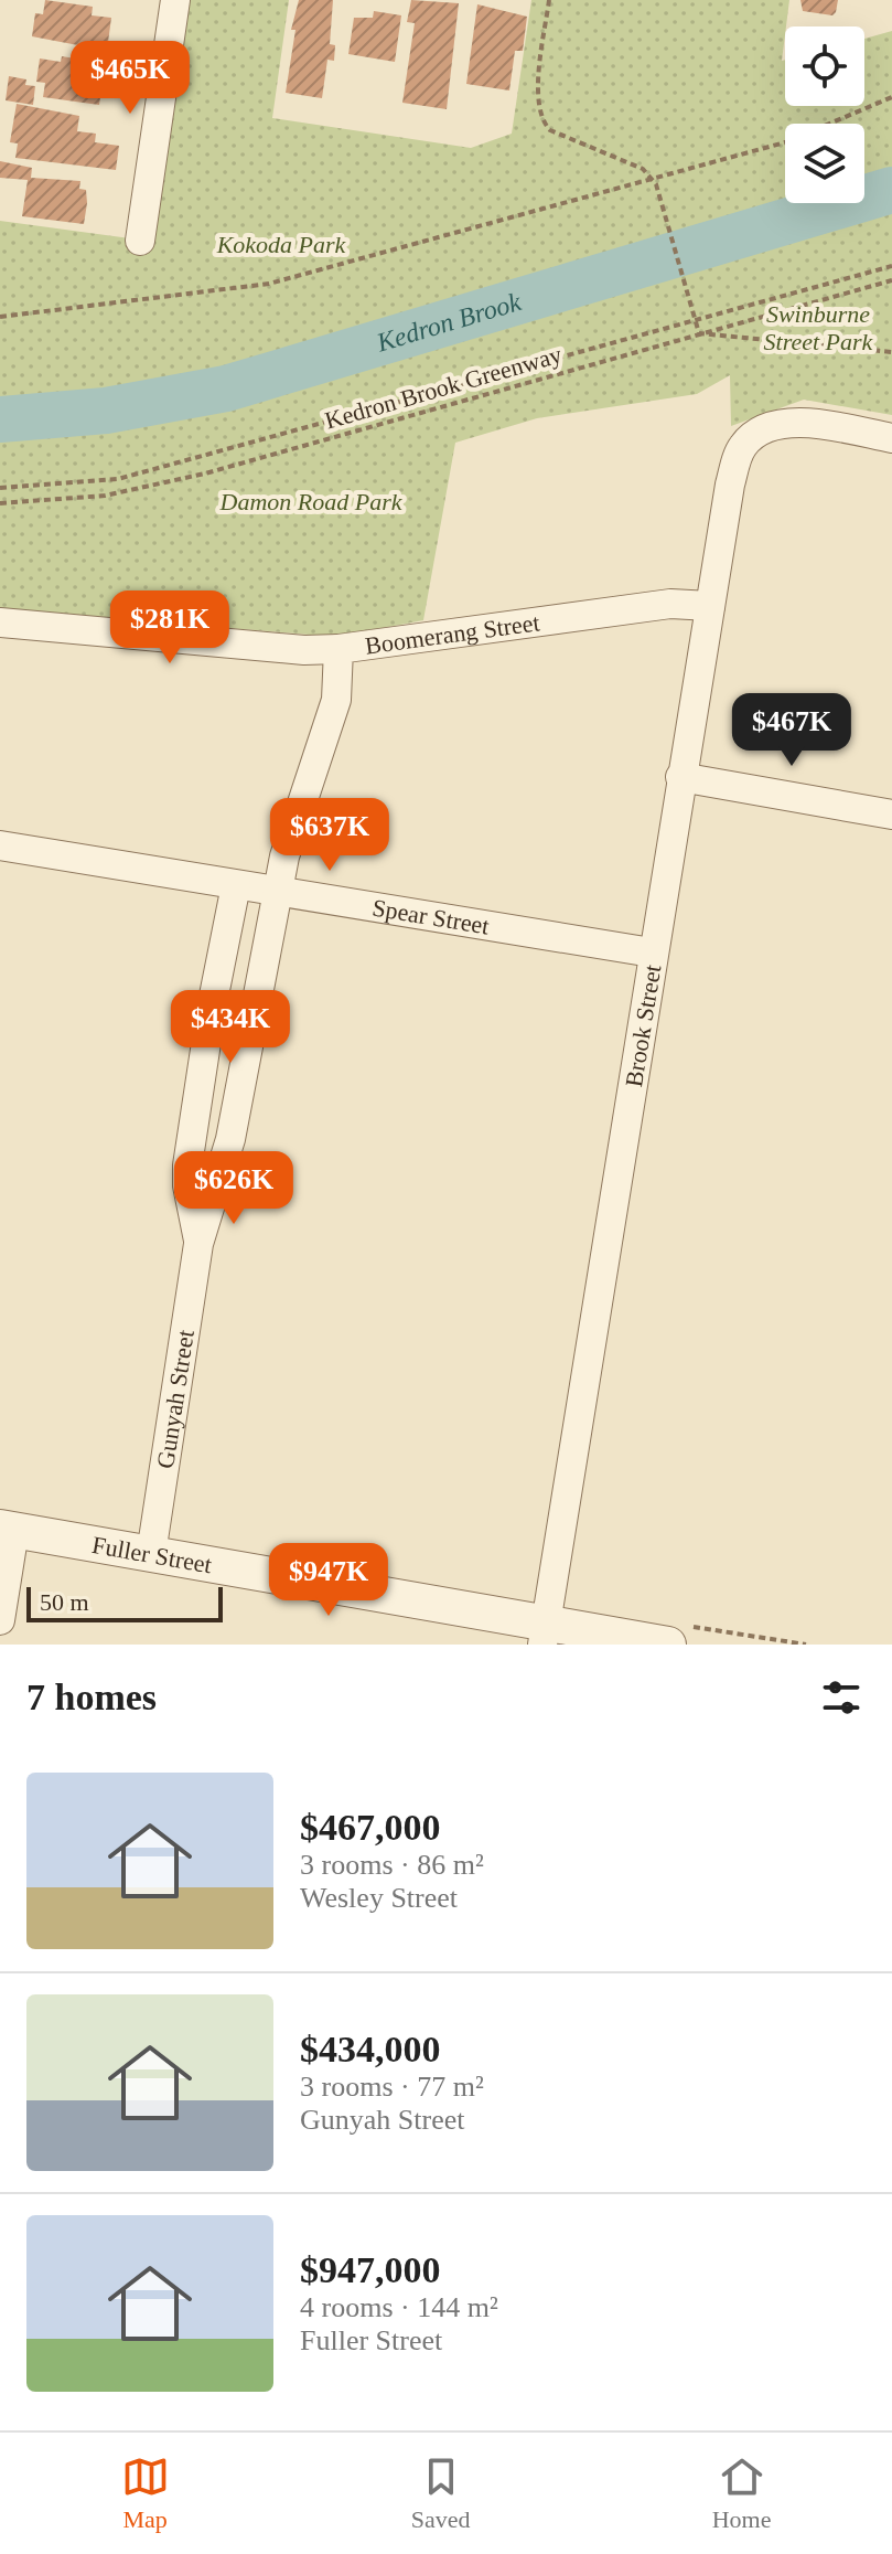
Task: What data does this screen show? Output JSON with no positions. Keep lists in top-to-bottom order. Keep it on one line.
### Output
{"streets":{"street":["Boomerang Street","Spear Street","Brook Street","Gunyah Street","Fuller Street"],"path":["Kedron Brook Greenway"]},"crossings":[["Boomerang Street","Spear Street"],["Boomerang Street","Brook Street"],["Boomerang Street","Gunyah Street"],["Spear Street","Brook Street"],["Spear Street","Gunyah Street"],["Brook Street","Fuller Street"],["Gunyah Street","Fuller Street"]],"water":["Kedron Brook"],"parks":["Kokoda Park","Swinburne Street Park","Damon Road Park"],"scale_bar":"50 m","page":{"price":["$465K","$281K","$467K","$637K","$434K","$626K","$947K"],"scale":"50 m","heading":"7 homes","list":[{"name":"$467,000","note":"3 rooms · 86 m² · Wesley Street"},{"name":"$434,000","note":"3 rooms · 77 m² · Gunyah Street"},{"name":"$947,000","note":"4 rooms · 144 m² · Fuller Street"}],"tabs":["Map","Saved","Home"]}}
